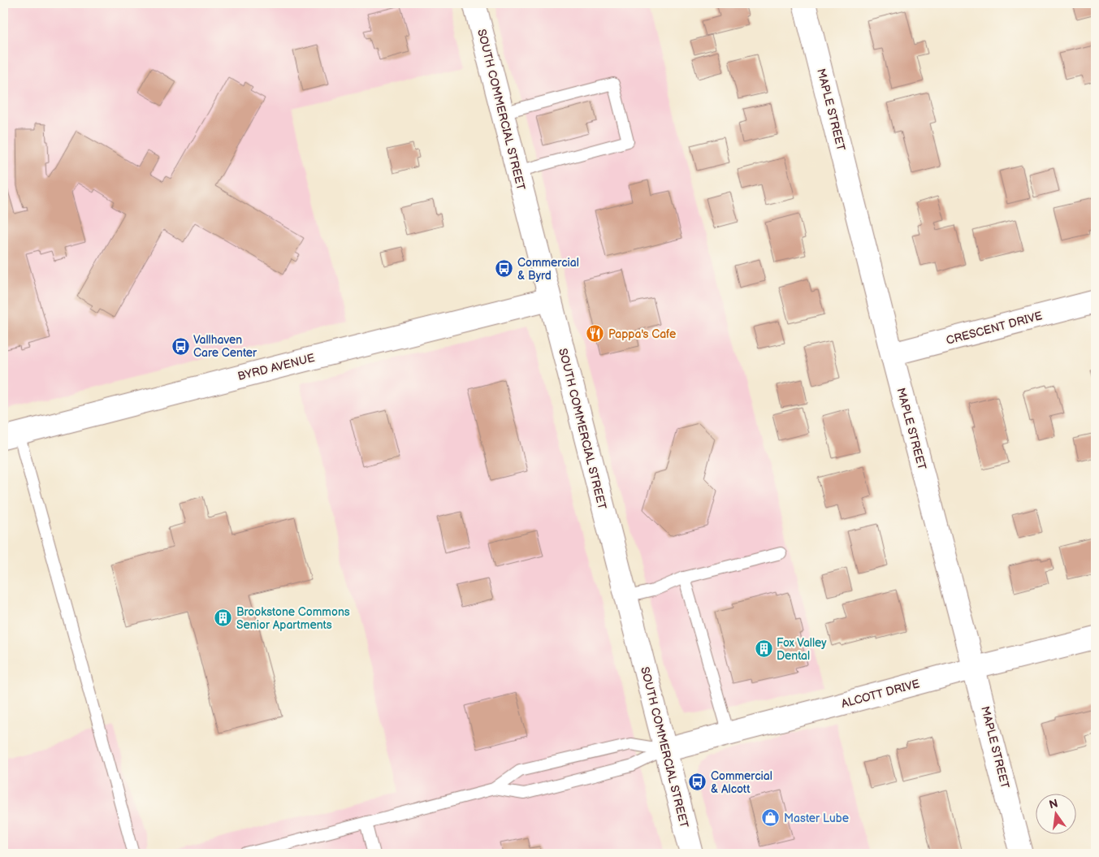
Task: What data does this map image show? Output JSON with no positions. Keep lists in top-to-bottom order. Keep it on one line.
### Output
{"streets":{"street":["SOUTH COMMERCIAL STREET","MAPLE STREET","CRESCENT DRIVE","BYRD AVENUE","ALCOTT DRIVE"]},"crossings":[["SOUTH COMMERCIAL STREET","BYRD AVENUE"],["SOUTH COMMERCIAL STREET","ALCOTT DRIVE"],["MAPLE STREET","CRESCENT DRIVE"],["MAPLE STREET","ALCOTT DRIVE"]],"places":{"bus stop":["Commercial & Byrd","Vallhaven Care Center","Commercial & Alcott"],"restaurant":["Pappa's Cafe"],"building":["Brookstone Commons Senior Apartments","Fox Valley Dental"],"shop":["Master Lube"]},"north":"top"}
